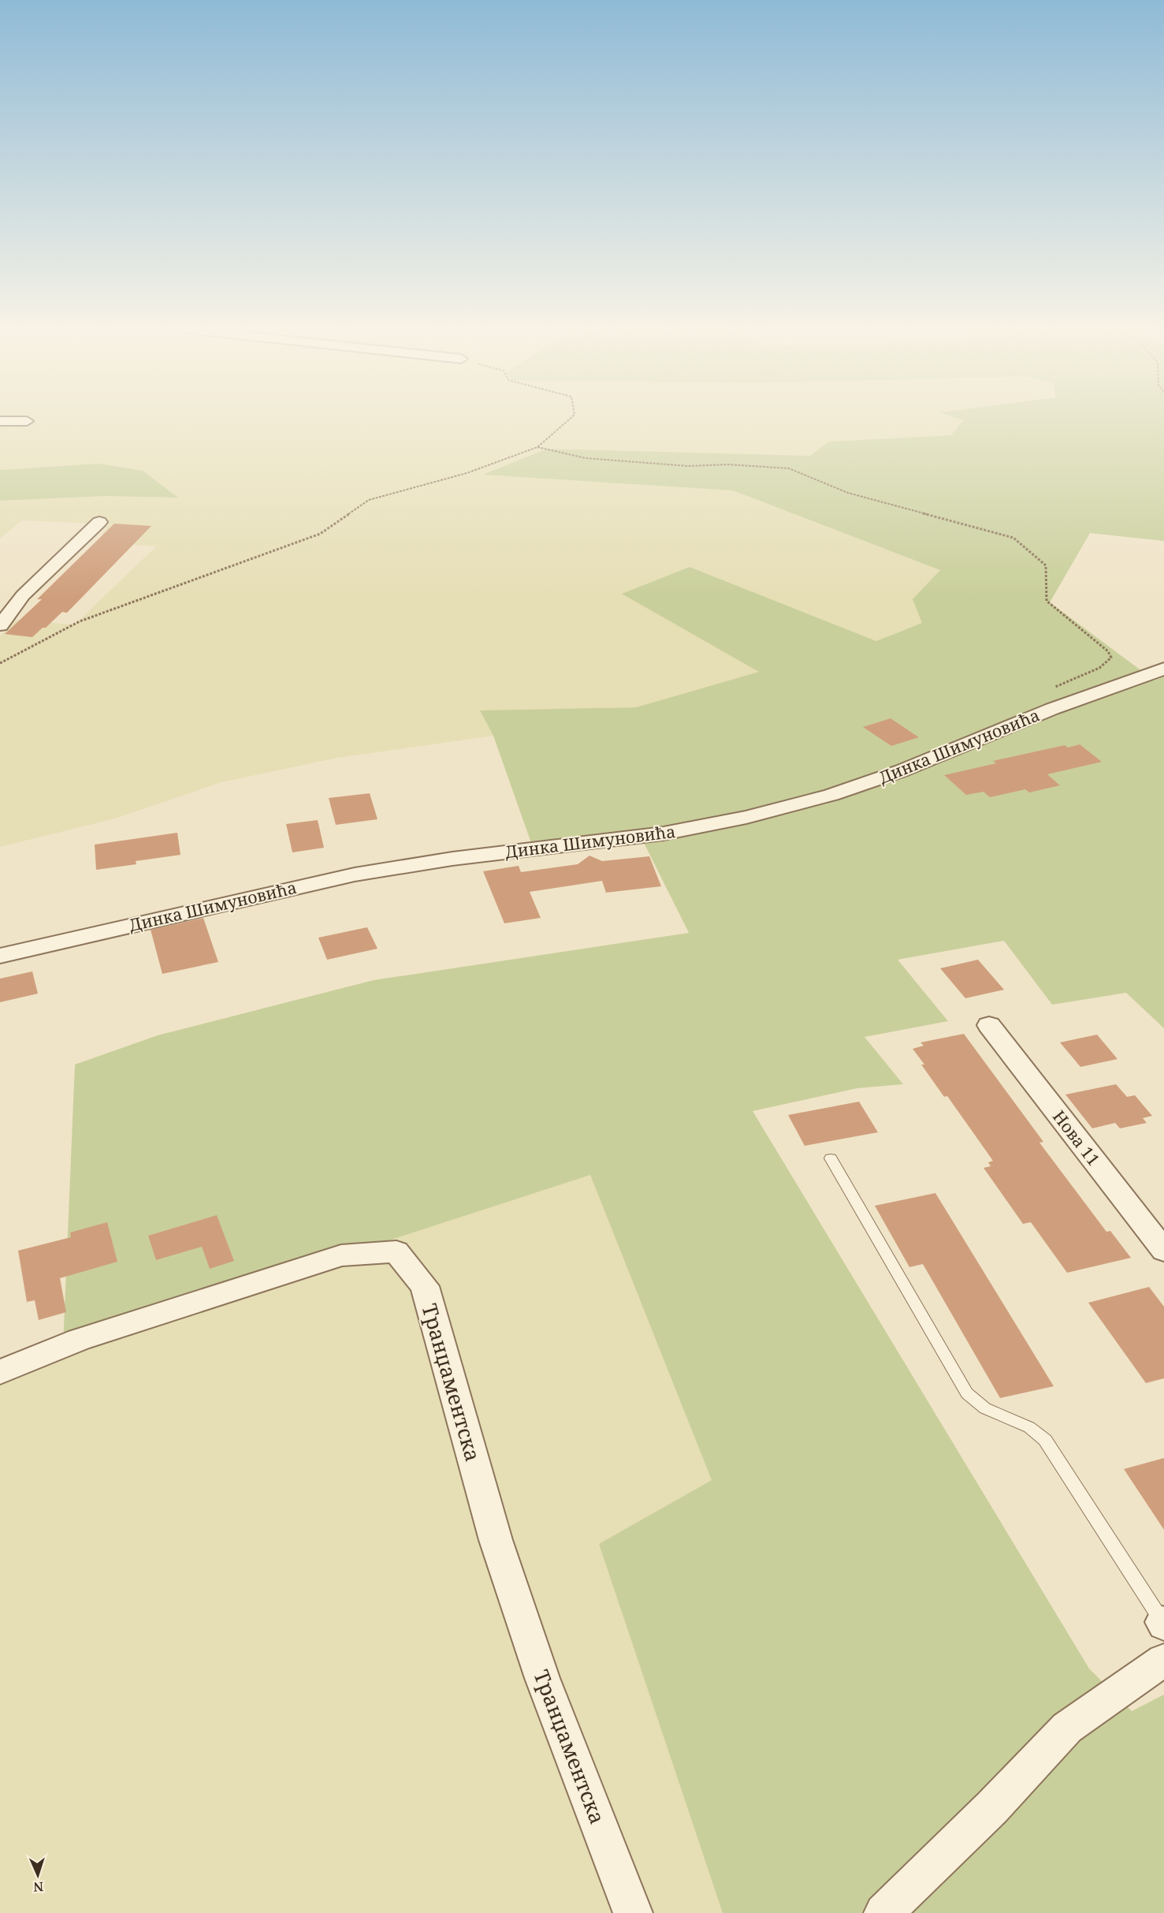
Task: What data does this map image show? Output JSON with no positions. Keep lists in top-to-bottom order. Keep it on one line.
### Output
{"streets":{"street":["Динка Шимуновића","Нова 11","Транџаментска"]},"north":"bottom"}
